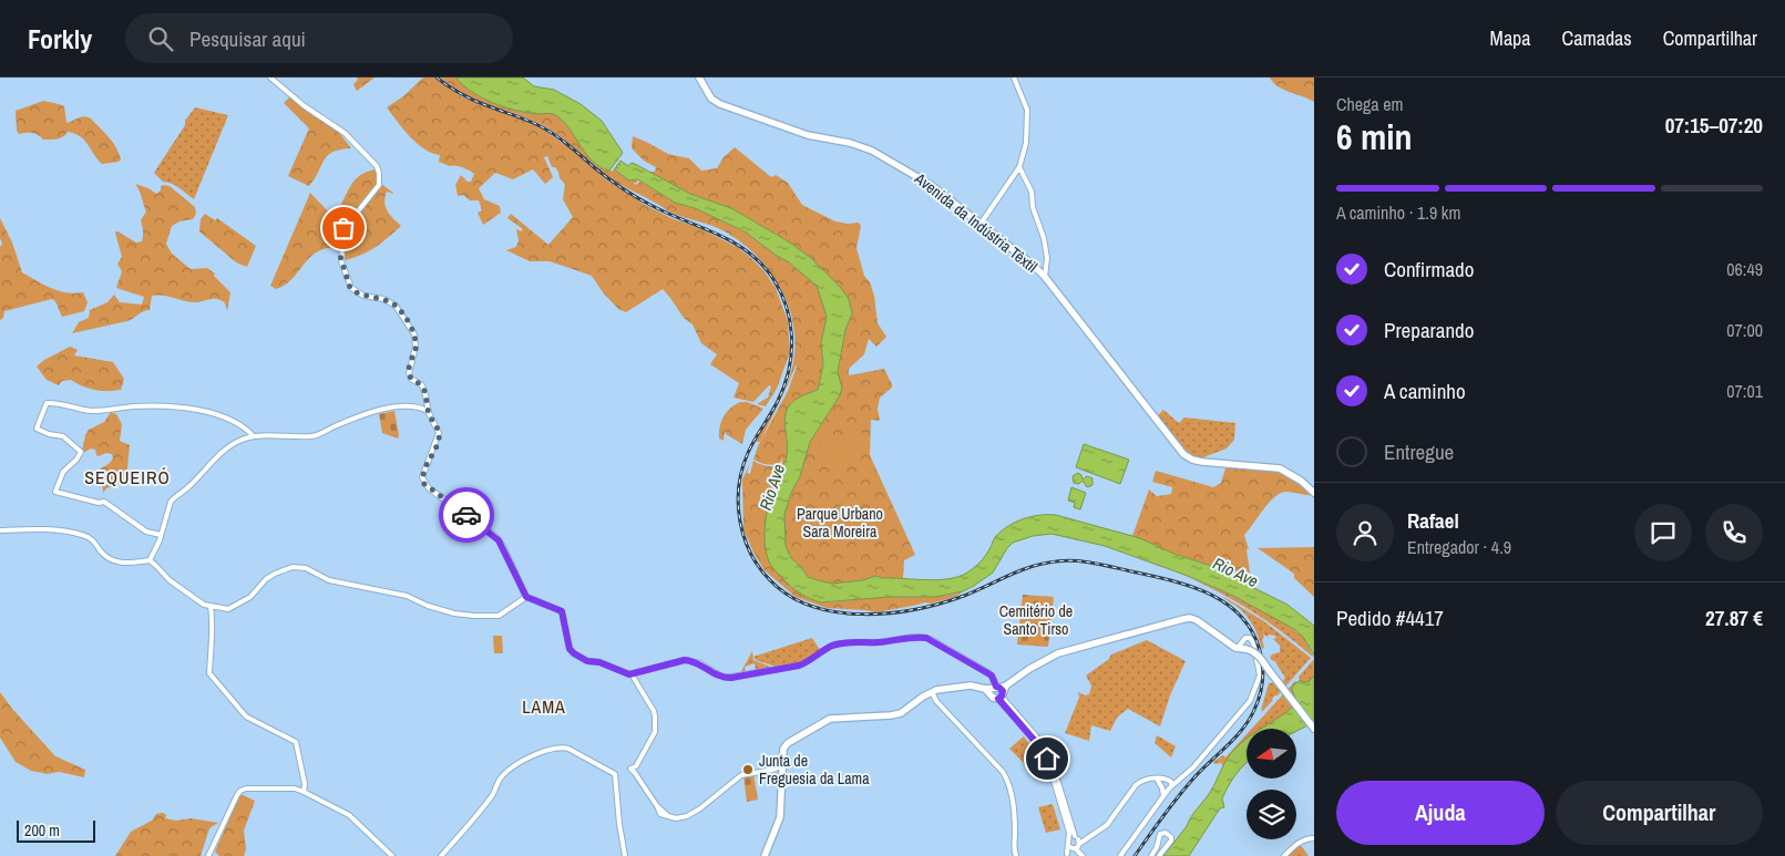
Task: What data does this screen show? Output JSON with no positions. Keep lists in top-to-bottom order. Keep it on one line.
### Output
{"streets":{"main road":["Avenida da Indústria Têxtil"]},"districts":["SEQUEIRÓ","LAMA"],"water":["Rio Ave"],"parks":["Parque Urbano Sara Moreira","Cemitério de Santo Tirso"],"places":["Junta de Freguesia da Lama"],"scale_bar":"200 m","north":"left","page":{"header":"Forkly","search":"Pesquisar aqui","nav":["Mapa","Camadas","Compartilhar"],"heading":["6 min","Chega em","07:15–07:20"],"panel":["Rafael","Entregador · 4.9","Pedido #4417","27.87 €"],"bar":"A caminho · 1.9 km","list":[["Confirmado","06:49"],["Preparando","07:00"],["A caminho","07:01"],"Entregue"],"buttons":["Ajuda","Compartilhar"],"scale":"200 m"}}
